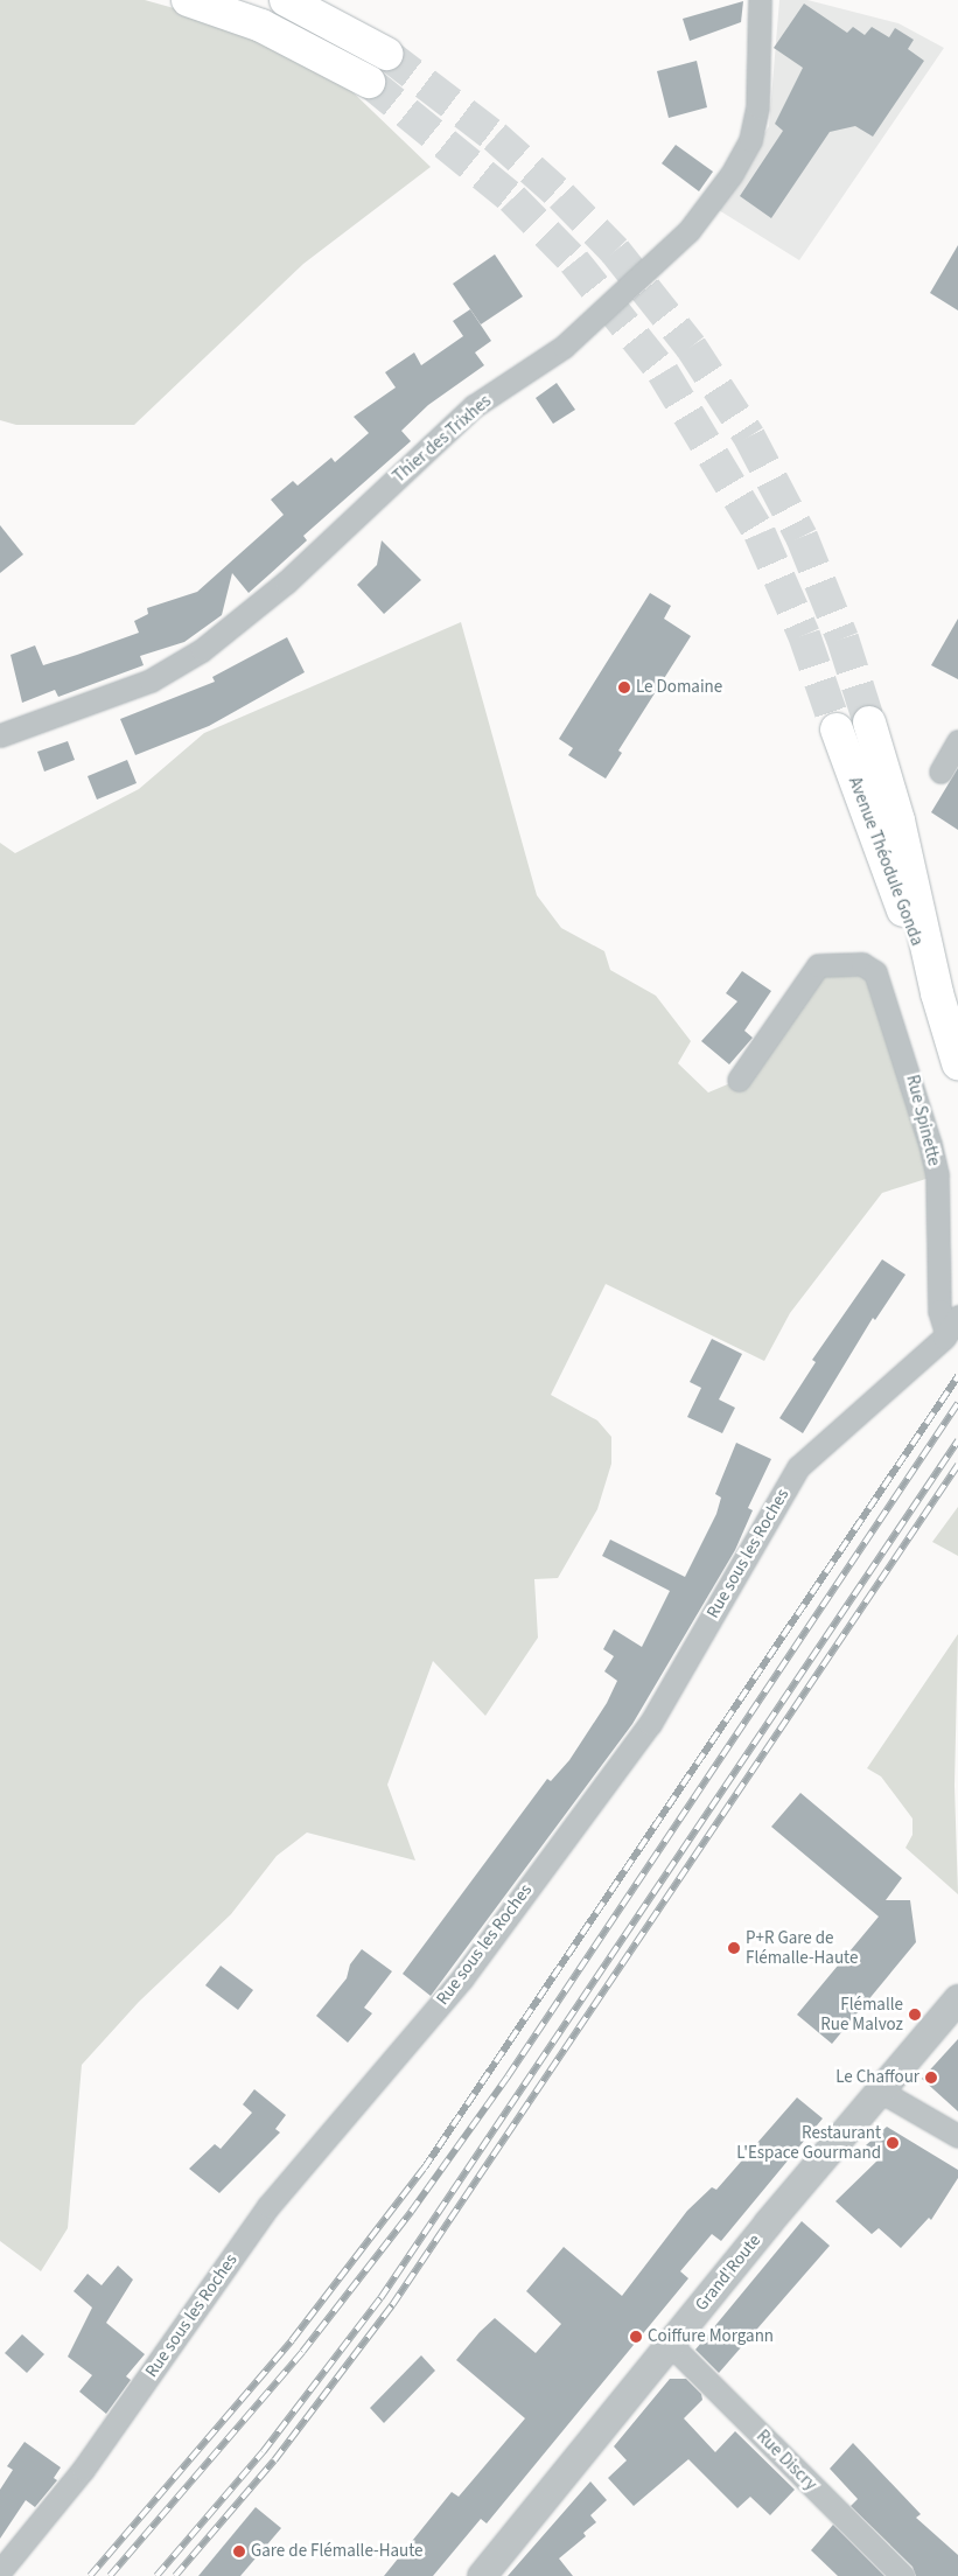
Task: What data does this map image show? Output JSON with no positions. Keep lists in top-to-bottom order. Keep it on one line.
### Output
{"streets":{"main road":["Avenue Théodule Gonda"],"street":["Thier des Trixhes","Rue Spinette","Rue sous les Roches","Grand'Route","Rue Discry"]},"crossings":[["Rue Spinette","Rue sous les Roches"],["Grand'Route","Rue Discry"]],"places":["Le Domaine","P+R Gare de Flémalle-Haute","Flémalle Rue Malvoz","Le Chaffour","Restaurant L'Espace Gourmand","Coiffure Morgann","Gare de Flémalle-Haute"]}
